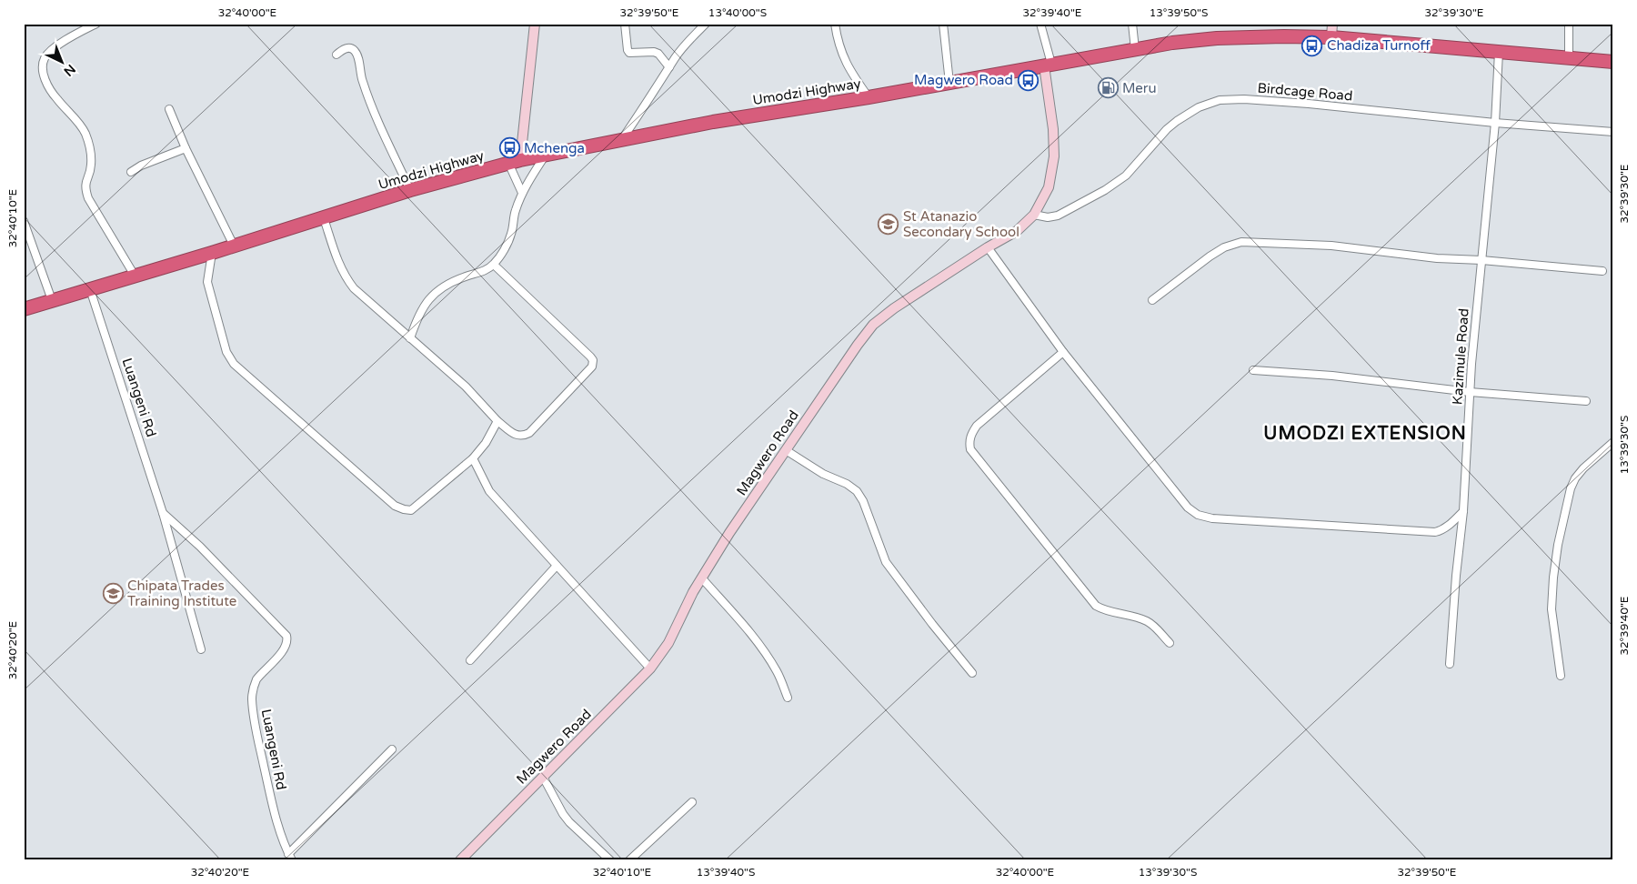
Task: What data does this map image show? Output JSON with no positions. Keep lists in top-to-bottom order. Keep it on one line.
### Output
{"streets":{"highway":["Umodzi Highway"],"street":["Birdcage Road","Kazimule Road","Luangeni Rd","Magwero Road"]},"crossings":[["Umodzi Highway","Kazimule Road"],["Umodzi Highway","Luangeni Rd"],["Umodzi Highway","Magwero Road"],["Birdcage Road","Kazimule Road"],["Birdcage Road","Magwero Road"]],"districts":["UMODZI EXTENSION"],"places":{"bus stop":["Chadiza Turnoff","Magwero Road","Mchenga"],"fuel station":["Meru"],"school or university":["St Atanazio Secondary School","Chipata Trades Training Institute"]},"north":"bottom right","coordinates":["32°40'00\"E","32°39'50\"E","13°40'00\"S","32°39'40\"E","13°39'50\"S","32°39'30\"E","32°40'10\"E","13°39'30\"S","32°40'20\"E","13°39'40\"S"]}
